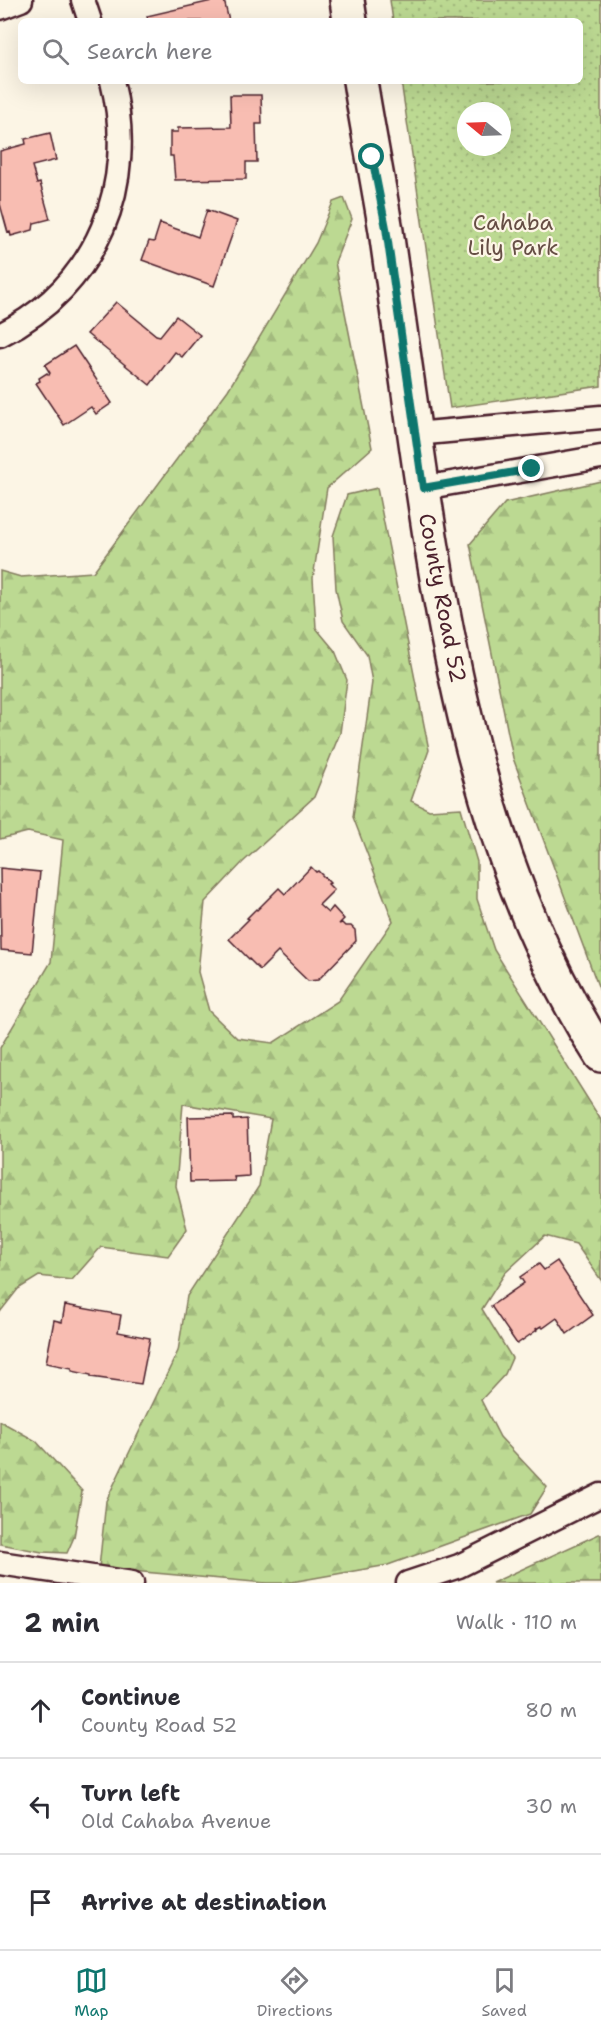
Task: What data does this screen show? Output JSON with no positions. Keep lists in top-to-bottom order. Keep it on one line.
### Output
{"streets":{"main road":["County Road 52"]},"parks":["Cahaba Lily Park"],"north":"left","page":{"search":"Search here","heading":["2 min","Walk · 110 m"],"list":[["Continue","County Road 52","80 m"],["Turn left","Old Cahaba Avenue","30 m"],"Arrive at destination"],"nav":["Map","Directions","Saved"]}}
